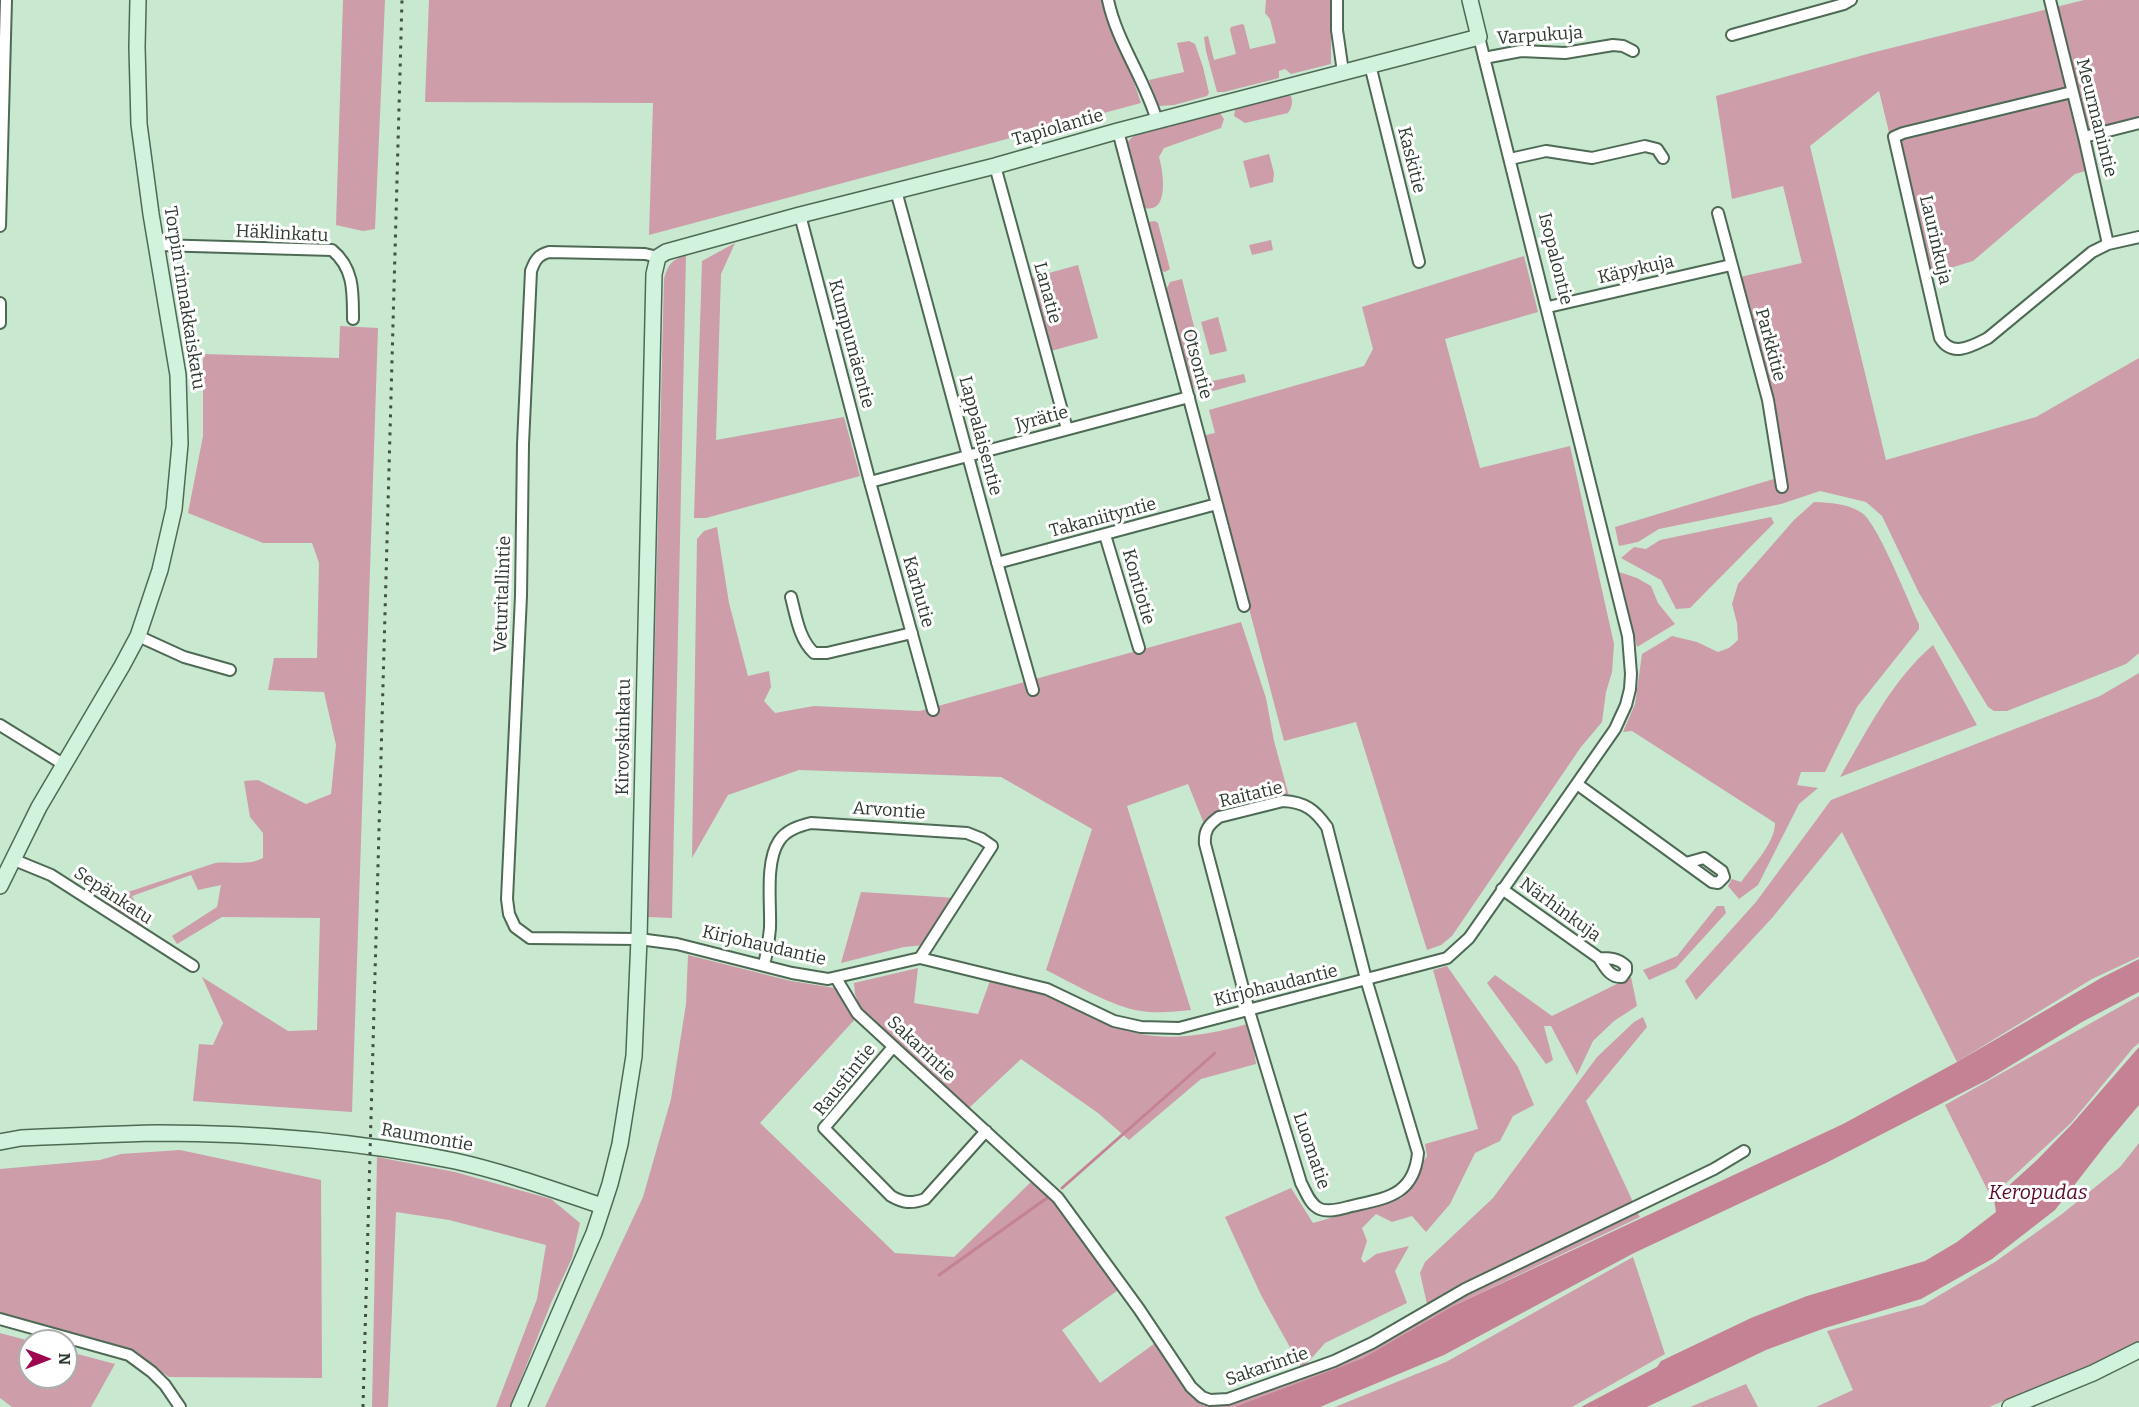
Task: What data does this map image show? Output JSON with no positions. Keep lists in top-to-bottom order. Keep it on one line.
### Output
{"streets":{"street":["Varpukuja","Meurmanintie","Tapiolantie","Kaskitie","Häklinkatu","Laurinkuja","Isopalontie","Käpykuja","Lanatie","Torpin rinnakkaiskatu","Kumpumäentie","Parkkitie","Otsontie","Jyrätie","Lappalaisentie","Takaniityntie","Kontiotie","Karhutie","Veturitallintie","Kirovskinkatu","Raitatie","Arvontie","Sepänkatu","Närhinkuja","Kirjohaudantie","Sakarintie","Raustintie","Raumontie","Luomatie"]},"crossings":[["Varpukuja","Isopalontie"],["Meurmanintie","Laurinkuja"],["Tapiolantie","Kaskitie"],["Tapiolantie","Isopalontie"],["Tapiolantie","Lanatie"],["Tapiolantie","Kumpumäentie"],["Tapiolantie","Otsontie"],["Tapiolantie","Lappalaisentie"],["Tapiolantie","Veturitallintie"],["Tapiolantie","Kirovskinkatu"],["Häklinkatu","Torpin rinnakkaiskatu"],["Isopalontie","Käpykuja"],["Isopalontie","Kirjohaudantie"],["Käpykuja","Parkkitie"],["Lanatie","Jyrätie"],["Torpin rinnakkaiskatu","Sepänkatu"],["Kumpumäentie","Jyrätie"],["Kumpumäentie","Karhutie"],["Otsontie","Jyrätie"],["Otsontie","Takaniityntie"],["Jyrätie","Lappalaisentie"],["Jyrätie","Karhutie"],["Lappalaisentie","Takaniityntie"],["Takaniityntie","Kontiotie"],["Veturitallintie","Kirovskinkatu"],["Veturitallintie","Kirjohaudantie"],["Kirovskinkatu","Kirjohaudantie"],["Kirovskinkatu","Raumontie"],["Raitatie","Kirjohaudantie"],["Raitatie","Luomatie"],["Arvontie","Kirjohaudantie"],["Närhinkuja","Kirjohaudantie"],["Kirjohaudantie","Sakarintie"],["Kirjohaudantie","Luomatie"],["Sakarintie","Raustintie"]],"water":["Keropudas"],"north":"right"}
